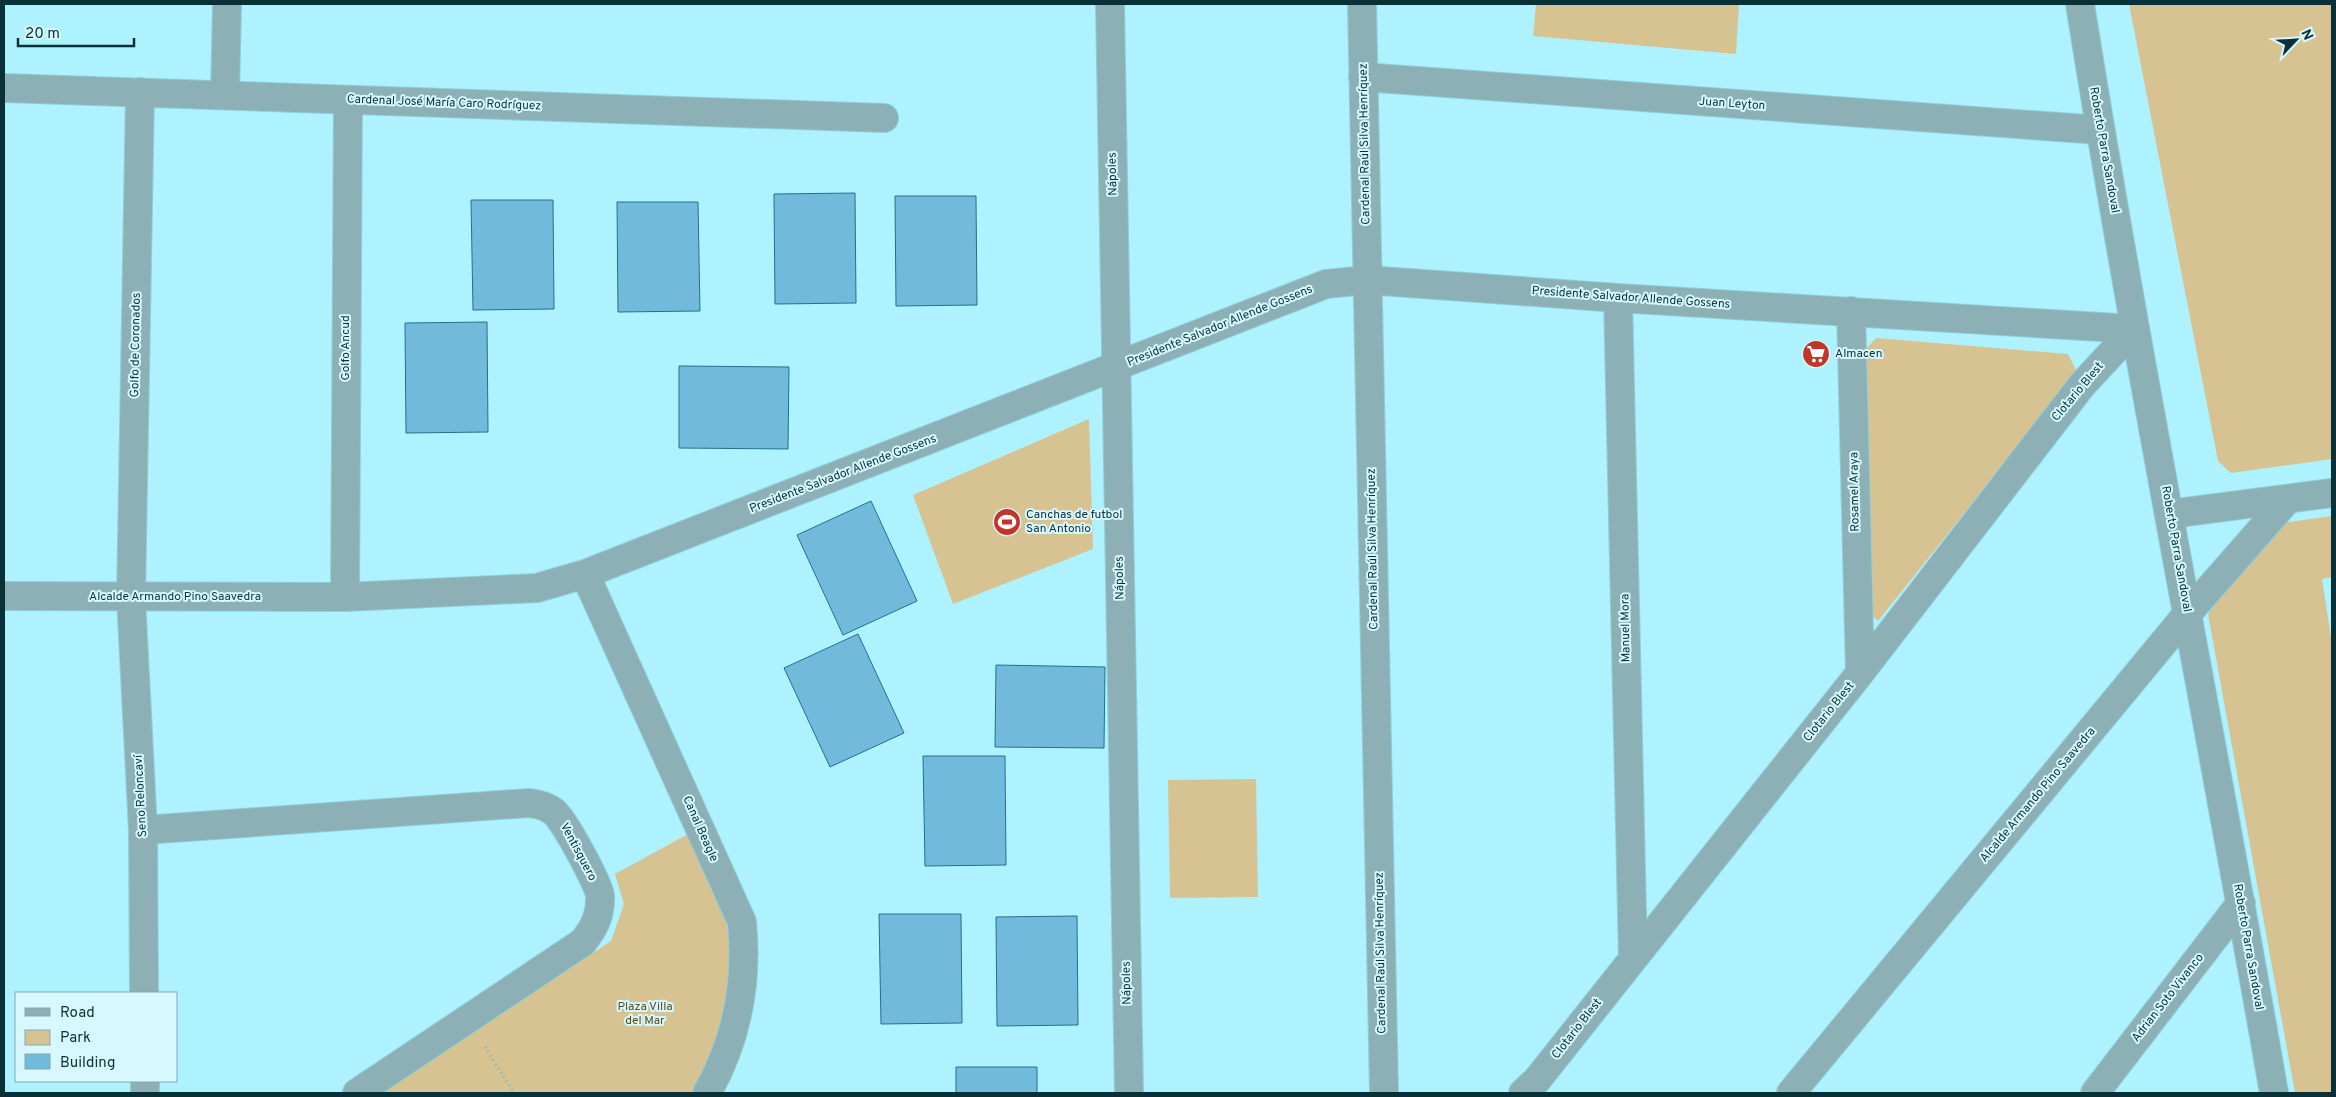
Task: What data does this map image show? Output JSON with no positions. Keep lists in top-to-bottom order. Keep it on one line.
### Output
{"streets":{"street":["Cardenal José María Caro Rodríguez","Juan Leyton","Cardenal Raúl Silva Henríquez","Roberto Parra Sandoval","Nápoles","Presidente Salvador Allende Gossens","Golfo de Coronados","Golfo Ancud","Clotario Blest","Rosamel Araya","Alcalde Armando Pino Saavedra","Manuel Mora","Seno Reloncaví","Canal Beagle","Ventisquero","Adrian Soto Vivanco"]},"crossings":[["Cardenal José María Caro Rodríguez","Golfo de Coronados"],["Cardenal José María Caro Rodríguez","Golfo Ancud"],["Juan Leyton","Cardenal Raúl Silva Henríquez"],["Juan Leyton","Roberto Parra Sandoval"],["Cardenal Raúl Silva Henríquez","Presidente Salvador Allende Gossens"],["Roberto Parra Sandoval","Presidente Salvador Allende Gossens"],["Roberto Parra Sandoval","Clotario Blest"],["Roberto Parra Sandoval","Alcalde Armando Pino Saavedra"],["Roberto Parra Sandoval","Adrian Soto Vivanco"],["Nápoles","Presidente Salvador Allende Gossens"],["Presidente Salvador Allende Gossens","Golfo Ancud"],["Presidente Salvador Allende Gossens","Clotario Blest"],["Presidente Salvador Allende Gossens","Rosamel Araya"],["Presidente Salvador Allende Gossens","Alcalde Armando Pino Saavedra"],["Presidente Salvador Allende Gossens","Manuel Mora"],["Presidente Salvador Allende Gossens","Canal Beagle"],["Golfo de Coronados","Alcalde Armando Pino Saavedra"],["Golfo de Coronados","Seno Reloncaví"],["Golfo Ancud","Alcalde Armando Pino Saavedra"],["Clotario Blest","Rosamel Araya"],["Clotario Blest","Manuel Mora"],["Alcalde Armando Pino Saavedra","Seno Reloncaví"],["Seno Reloncaví","Ventisquero"]],"parks":["Plaza Villa del Mar"],"places":{"supermarket":["Almacen"],"sports":["Canchas de futbol San Antonio"]},"legend":["Road","Park","Building"],"scale_bar":"20 m","north":"top right"}
